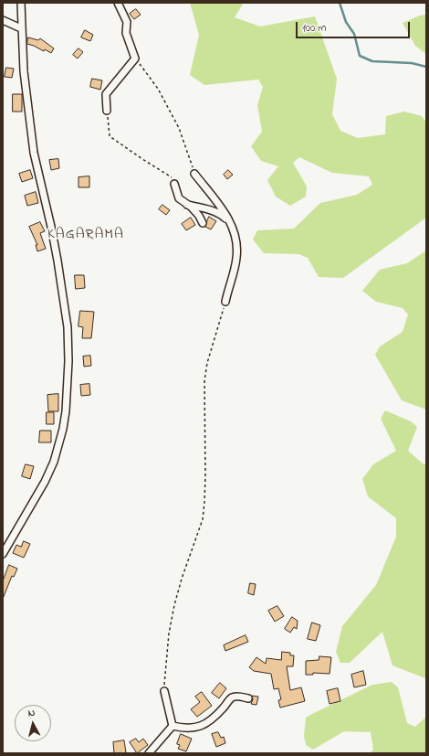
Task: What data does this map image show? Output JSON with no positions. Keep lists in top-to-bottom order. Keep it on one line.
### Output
{"districts":["KAGARAMA"],"scale_bar":"100 m","north":"top"}
